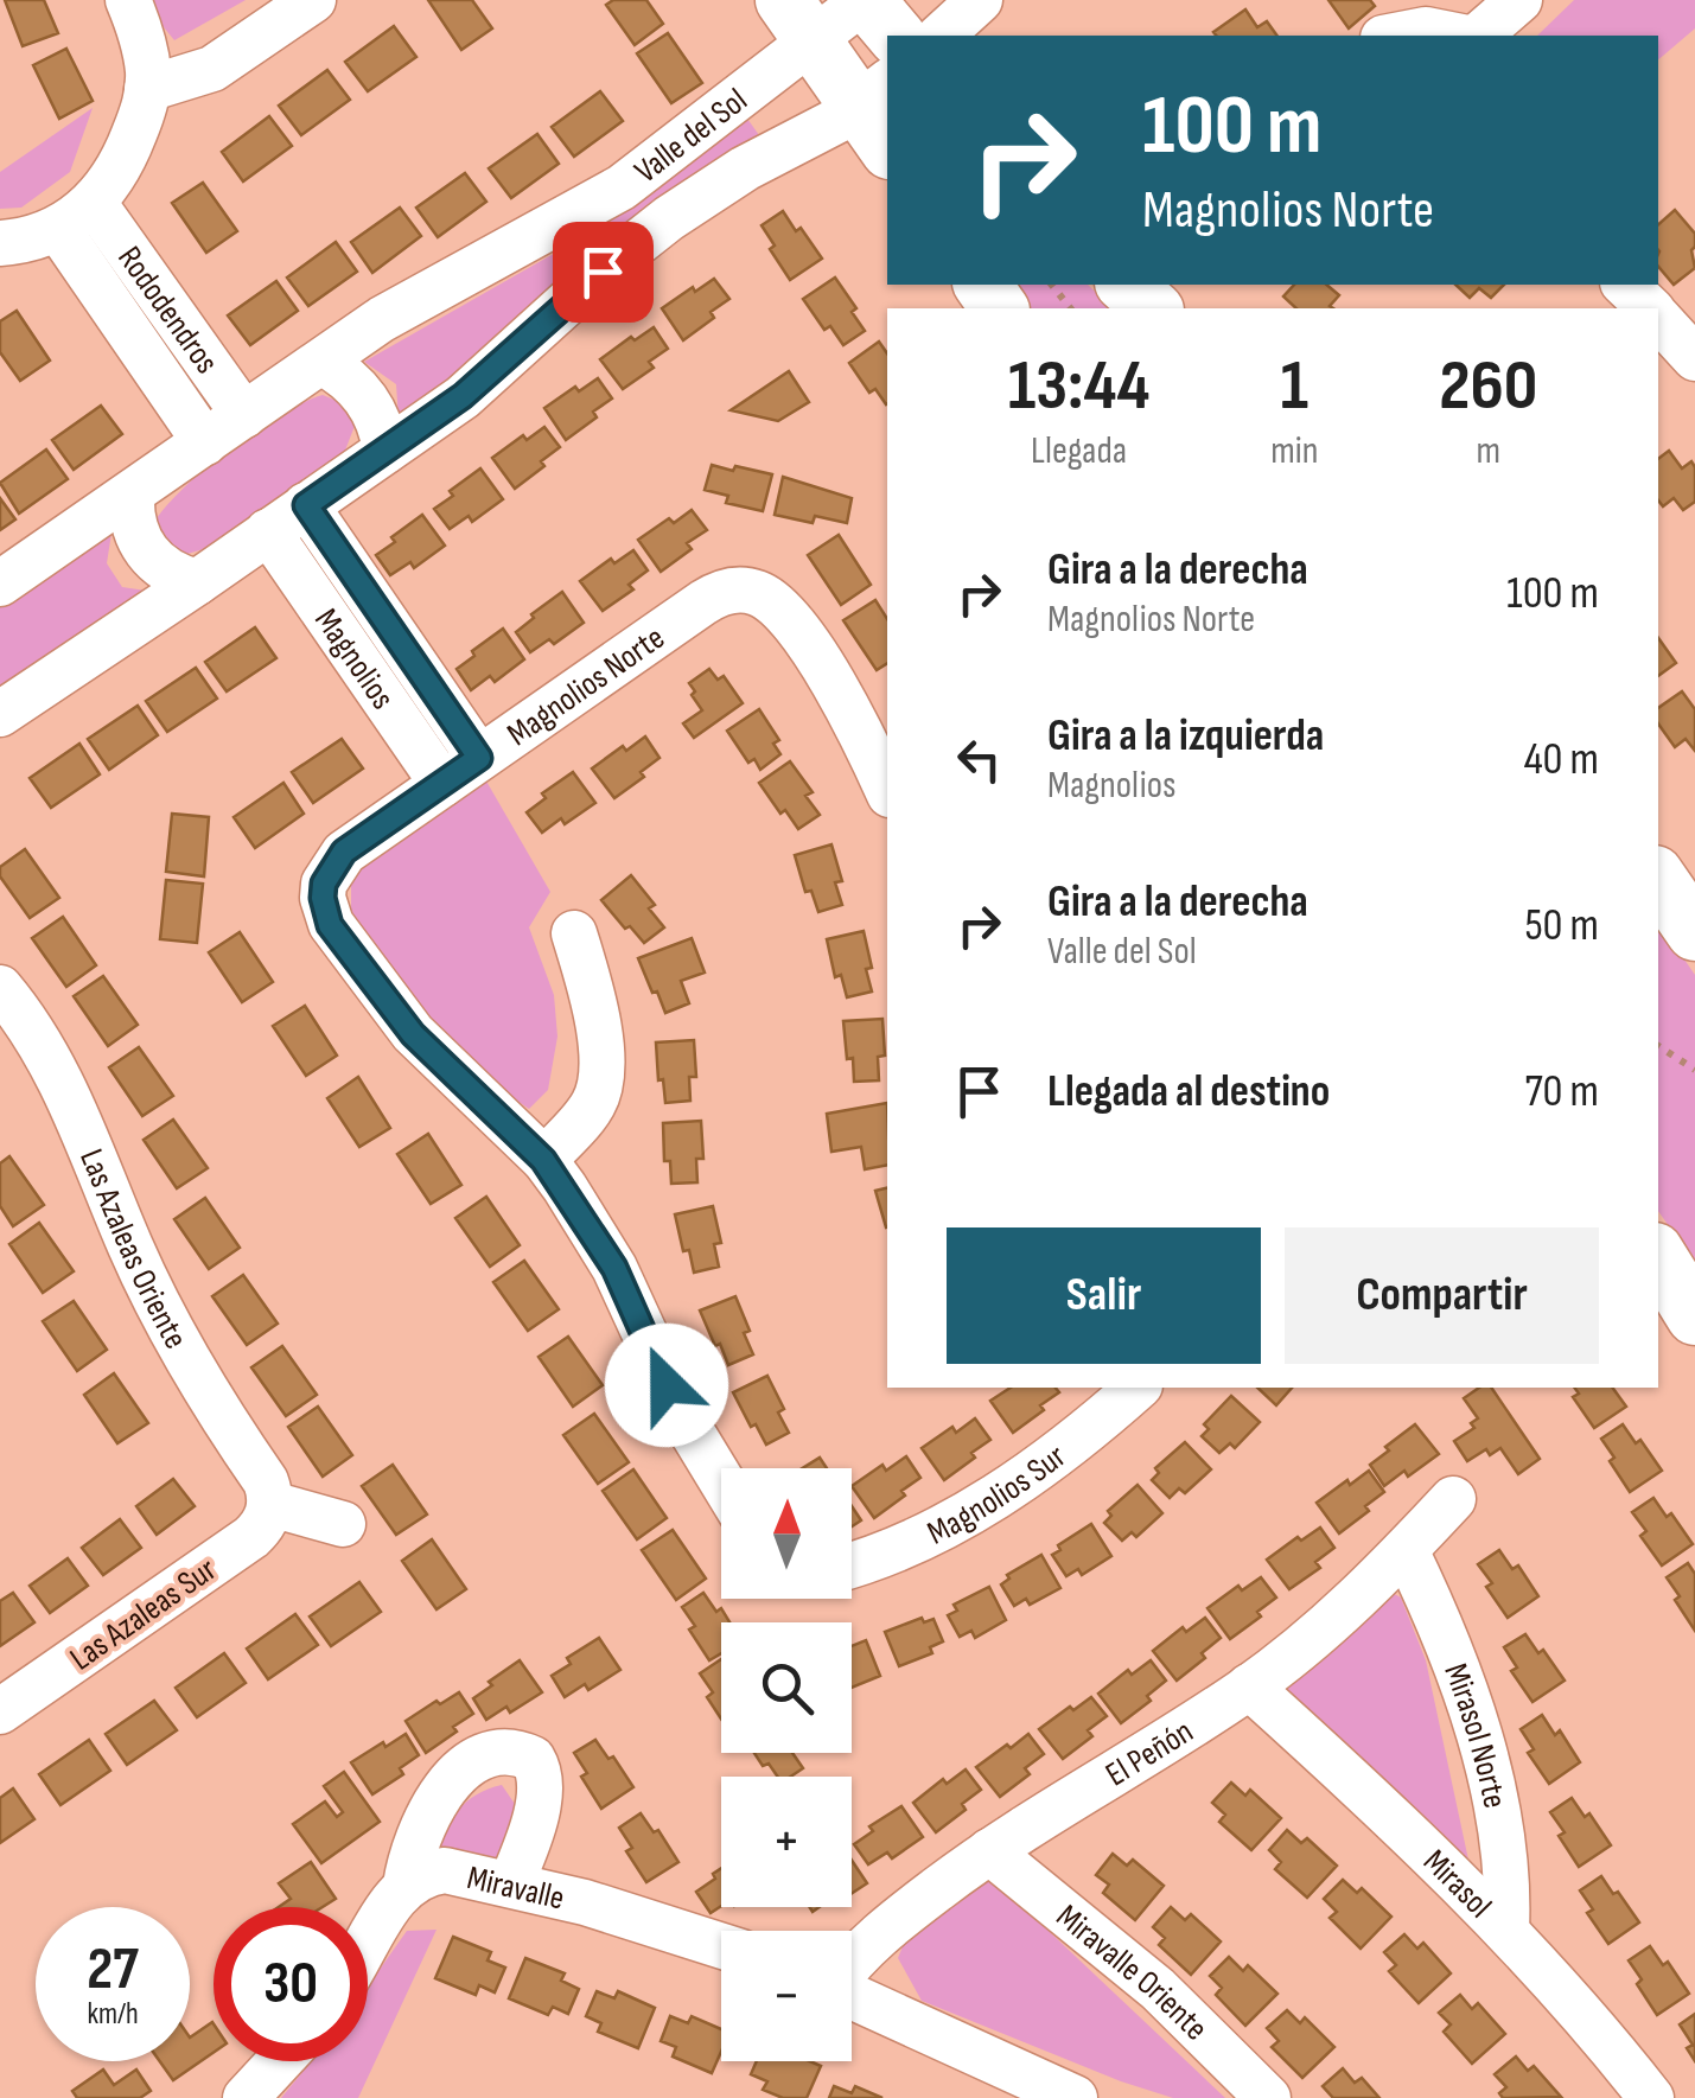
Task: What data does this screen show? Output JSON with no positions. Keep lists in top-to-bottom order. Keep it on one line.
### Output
{"streets":{"street":["Valle del Sol","Rododendros","Magnolios","Magnolios Norte","Las Azaleas Oriente","Magnolios Sur","Las Azaleas Sur","Mirasol Norte","El Peñón","Mirasol","Miravalle","Miravalle Oriente"]},"crossings":[["Valle del Sol","Rododendros"],["Valle del Sol","Magnolios"],["Magnolios","Magnolios Norte"],["Las Azaleas Oriente","Las Azaleas Sur"],["Mirasol Norte","El Peñón"],["Mirasol Norte","Mirasol"],["El Peñón","Mirasol"],["El Peñón","Miravalle Oriente"]],"north":"top","page":{"turn":["100 m","Magnolios Norte"],"eta":["13:44","Llegada","1","min","260","m"],"list":[{"name":"Gira a la derecha","note":"Magnolios Norte","value":"100 m"},{"name":"Gira a la izquierda","note":"Magnolios","value":"40 m"},{"name":"Gira a la derecha","note":"Valle del Sol","value":"50 m"},{"name":"Llegada al destino","value":"70 m"}],"buttons":["Salir","Compartir"],"map_buttons":["+","−"],"speed":"27 km/h","limit":"30"}}
